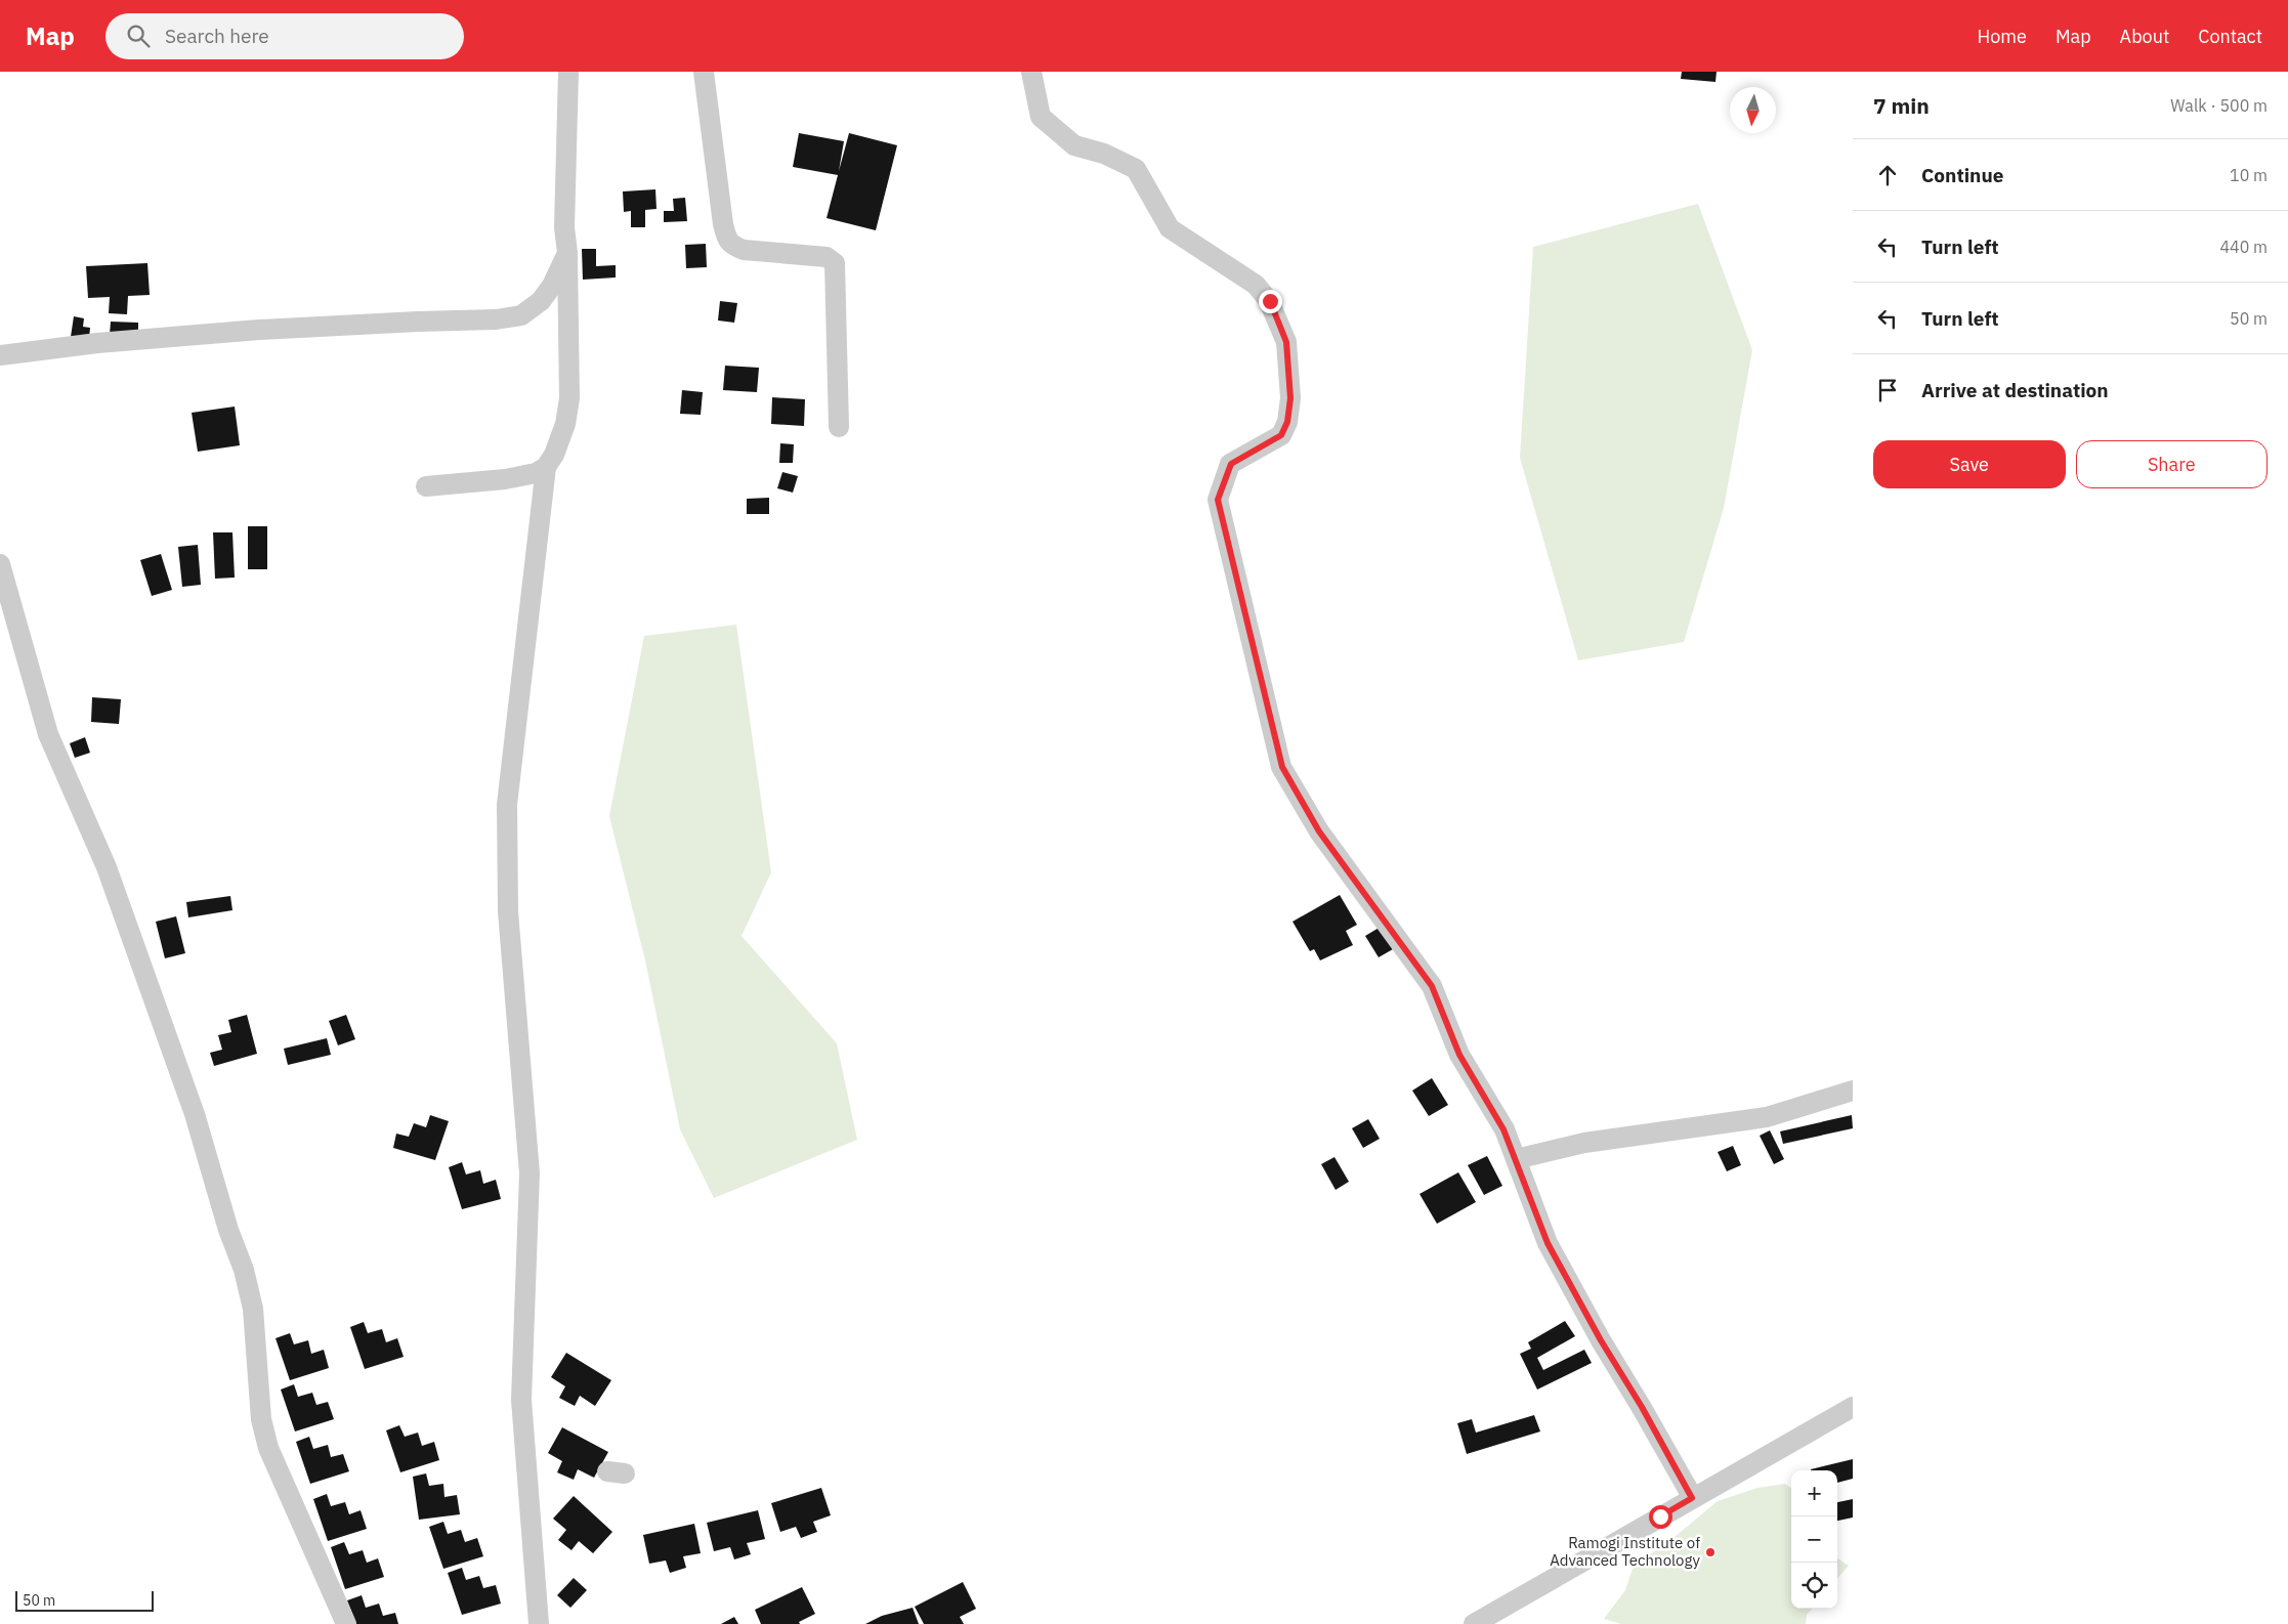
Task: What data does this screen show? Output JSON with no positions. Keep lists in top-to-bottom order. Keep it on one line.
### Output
{"places":["Ramogi Institute of Advanced Technology"],"scale_bar":"50 m","north":"bottom","page":{"header":"Map","search":"Search here","nav":["Home","Map","About","Contact"],"heading":["7 min","Walk · 500 m"],"list":[["Continue","10 m"],["Turn left","440 m"],["Turn left","50 m"],"Arrive at destination"],"buttons":["Save","Share"],"map_buttons":["+","−"],"scale":"50 m"}}
